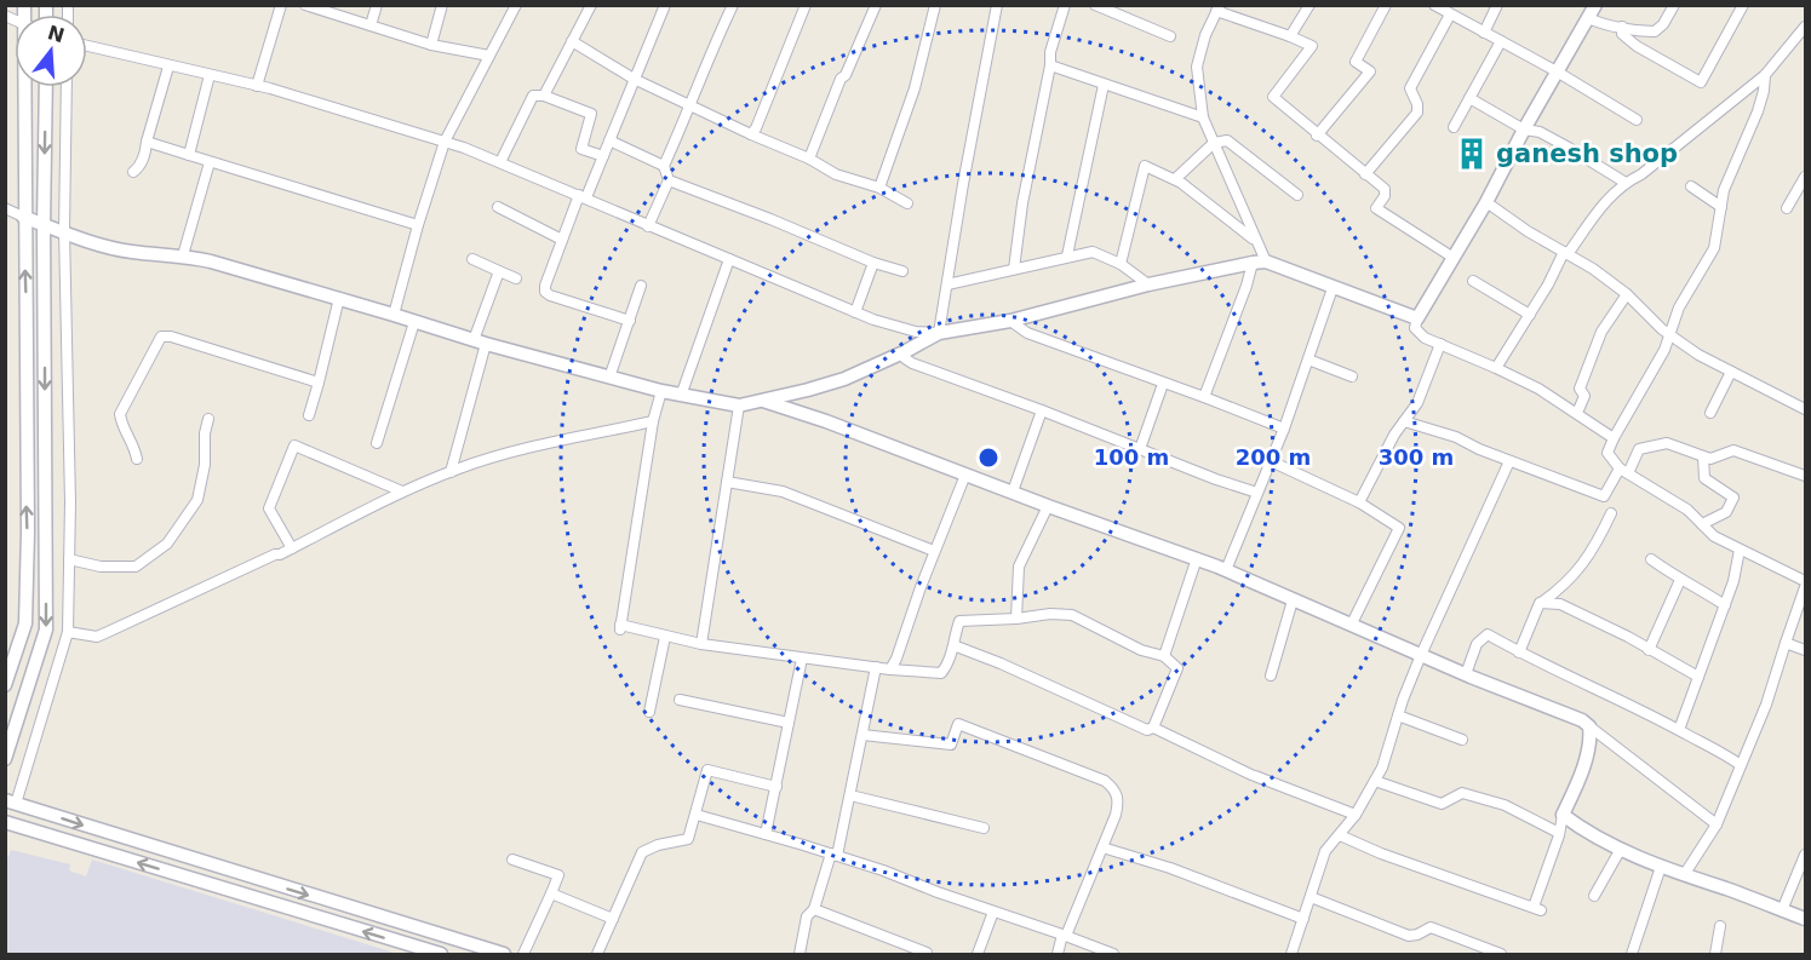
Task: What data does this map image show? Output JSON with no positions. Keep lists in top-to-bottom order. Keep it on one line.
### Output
{"places":{"building":["ganesh shop"]},"north":"top","rings":["100 m","200 m","300 m"]}
